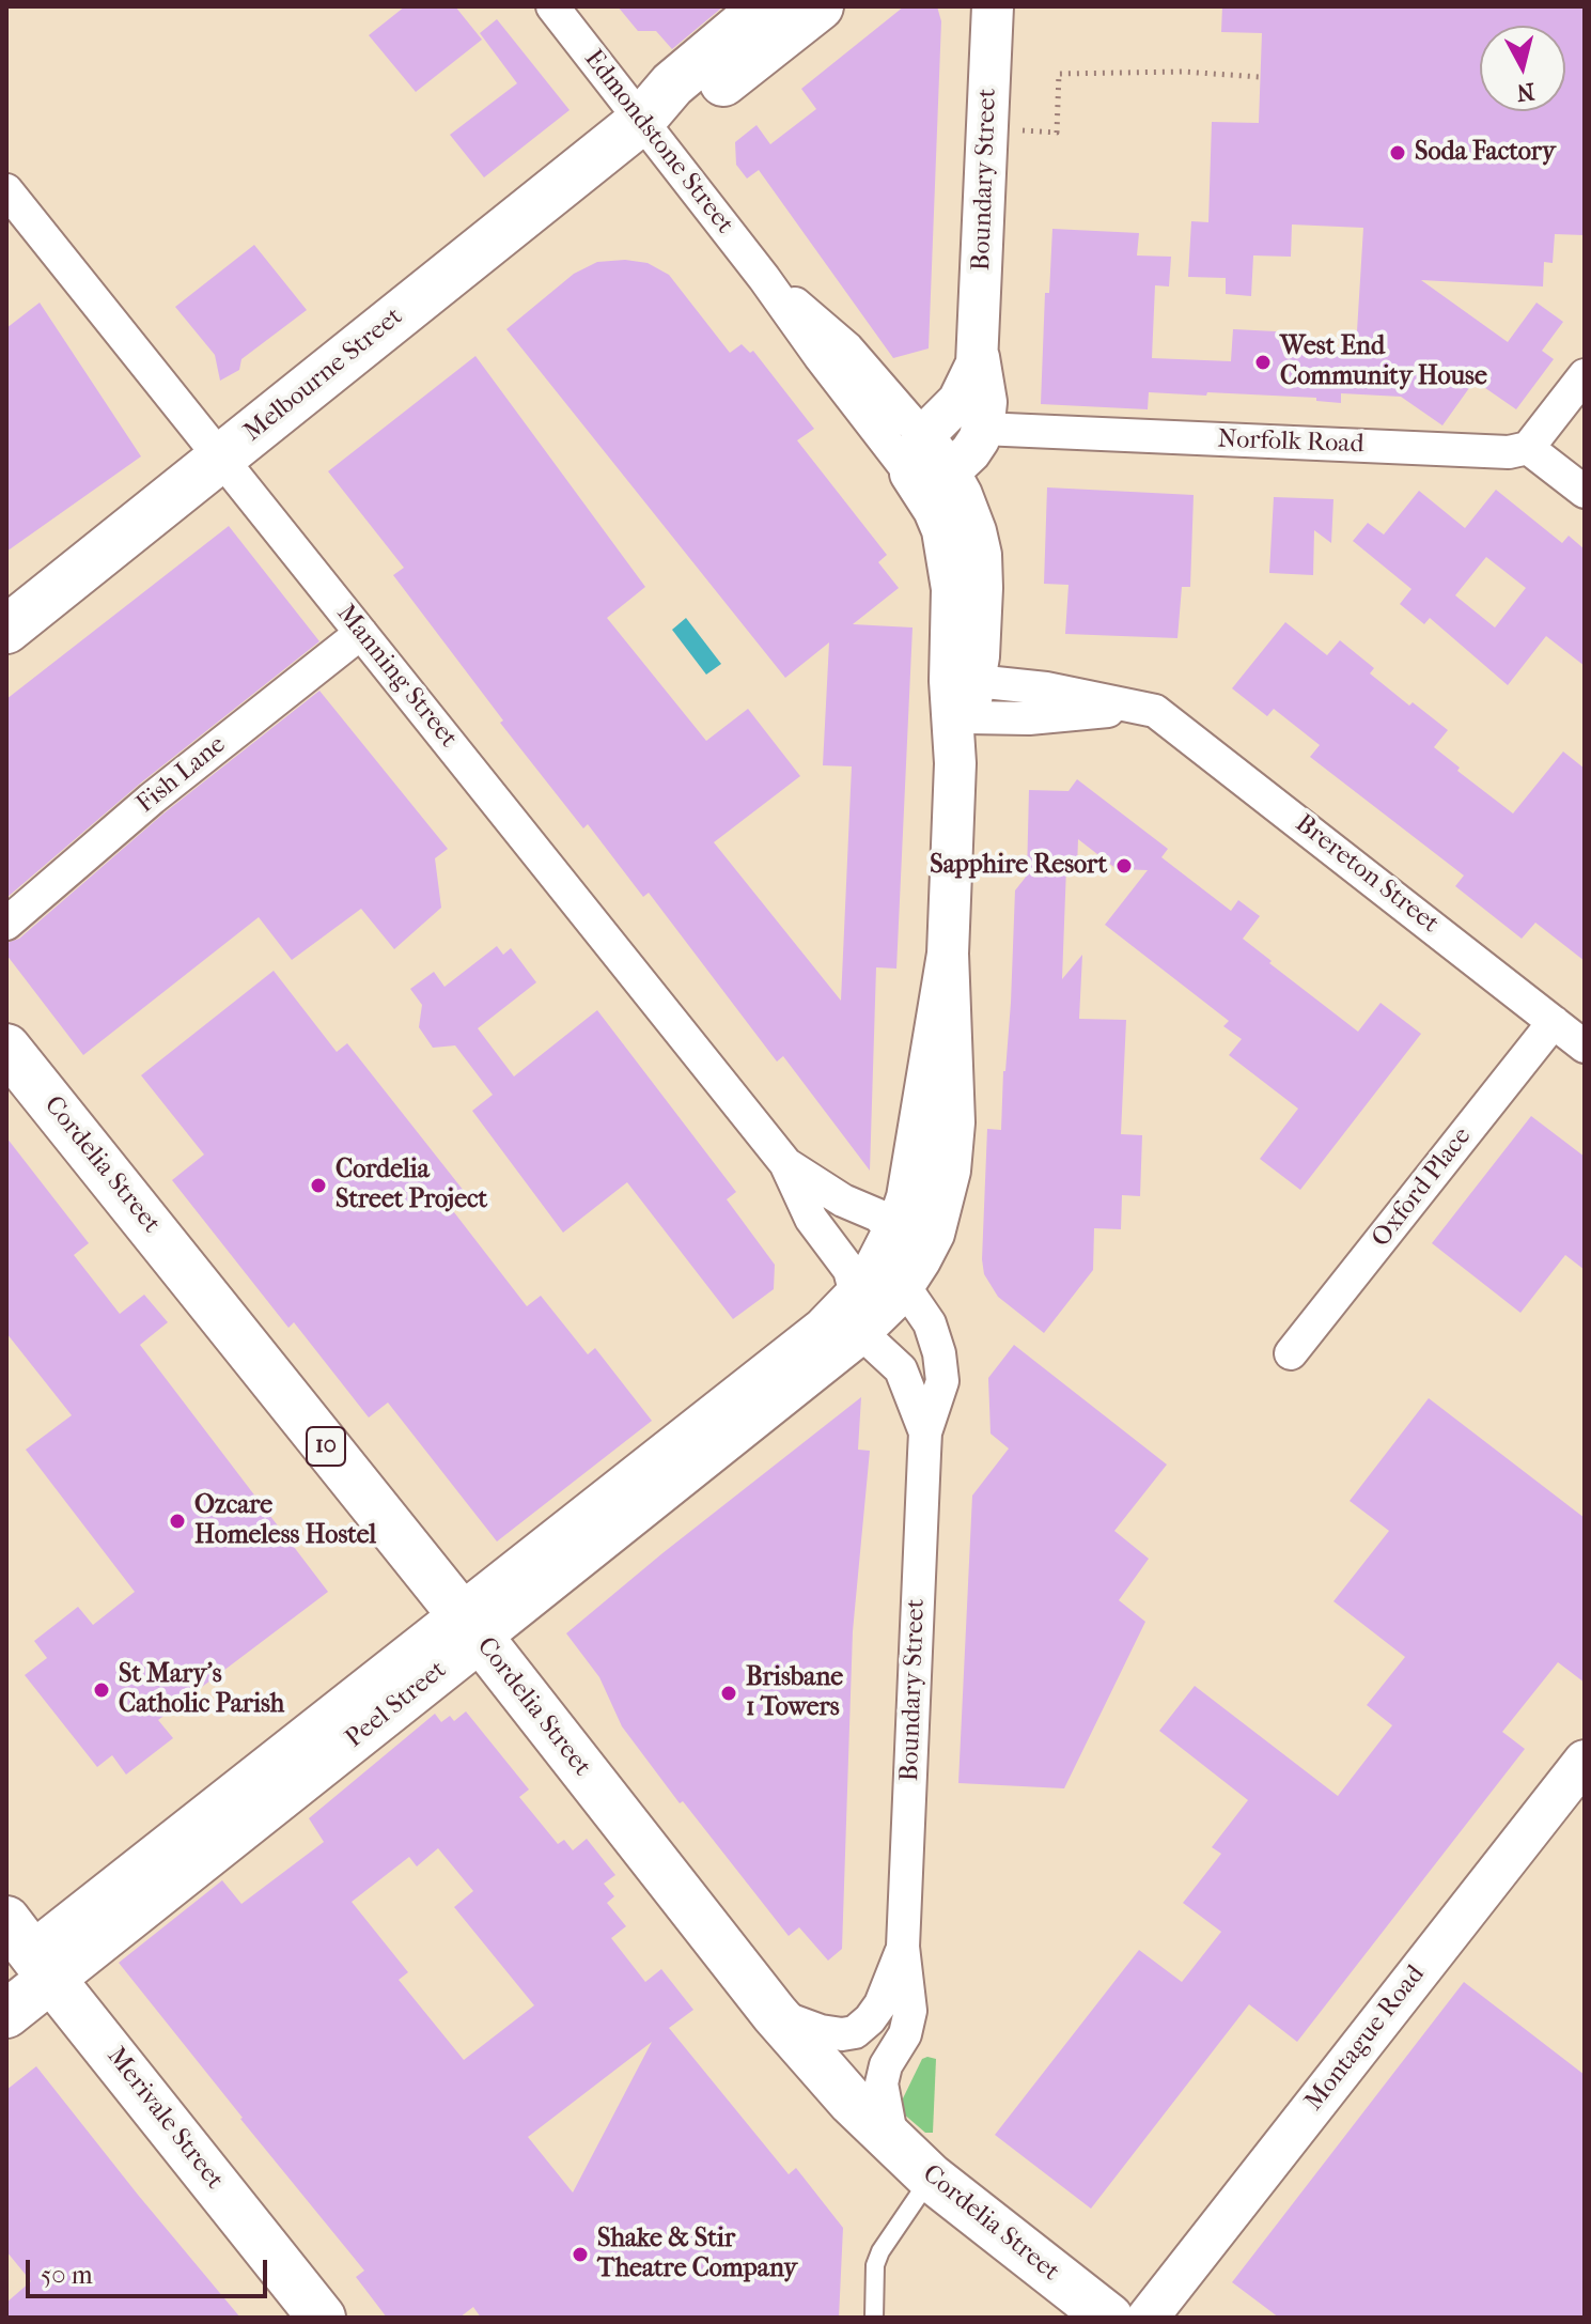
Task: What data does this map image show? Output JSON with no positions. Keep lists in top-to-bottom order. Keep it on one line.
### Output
{"streets":{"main road":["Melbourne Street","Cordelia Street","10","Peel Street","Merivale Street"],"street":["Edmondstone Street","Boundary Street","Norfolk Road","Manning Street","Fish Lane","Brereton Street","Oxford Place","Montague Road"]},"crossings":[["Edmondstone Street","Boundary Street"],["Edmondstone Street","Melbourne Street"],["Boundary Street","Norfolk Road"],["Boundary Street","Manning Street"],["Boundary Street","Cordelia Street"],["Boundary Street","Peel Street"],["Melbourne Street","Manning Street"],["Manning Street","Fish Lane"],["Manning Street","Peel Street"],["Brereton Street","Oxford Place"],["Cordelia Street","Peel Street"],["Peel Street","Merivale Street"]],"places":["Soda Factory","West End Community House","Sapphire Resort","Cordelia Street Project","Ozcare Homeless Hostel","St Mary's Catholic Parish","Brisbane 1 Towers","Shake & Stir Theatre Company"],"scale_bar":"50 m","north":"bottom"}
